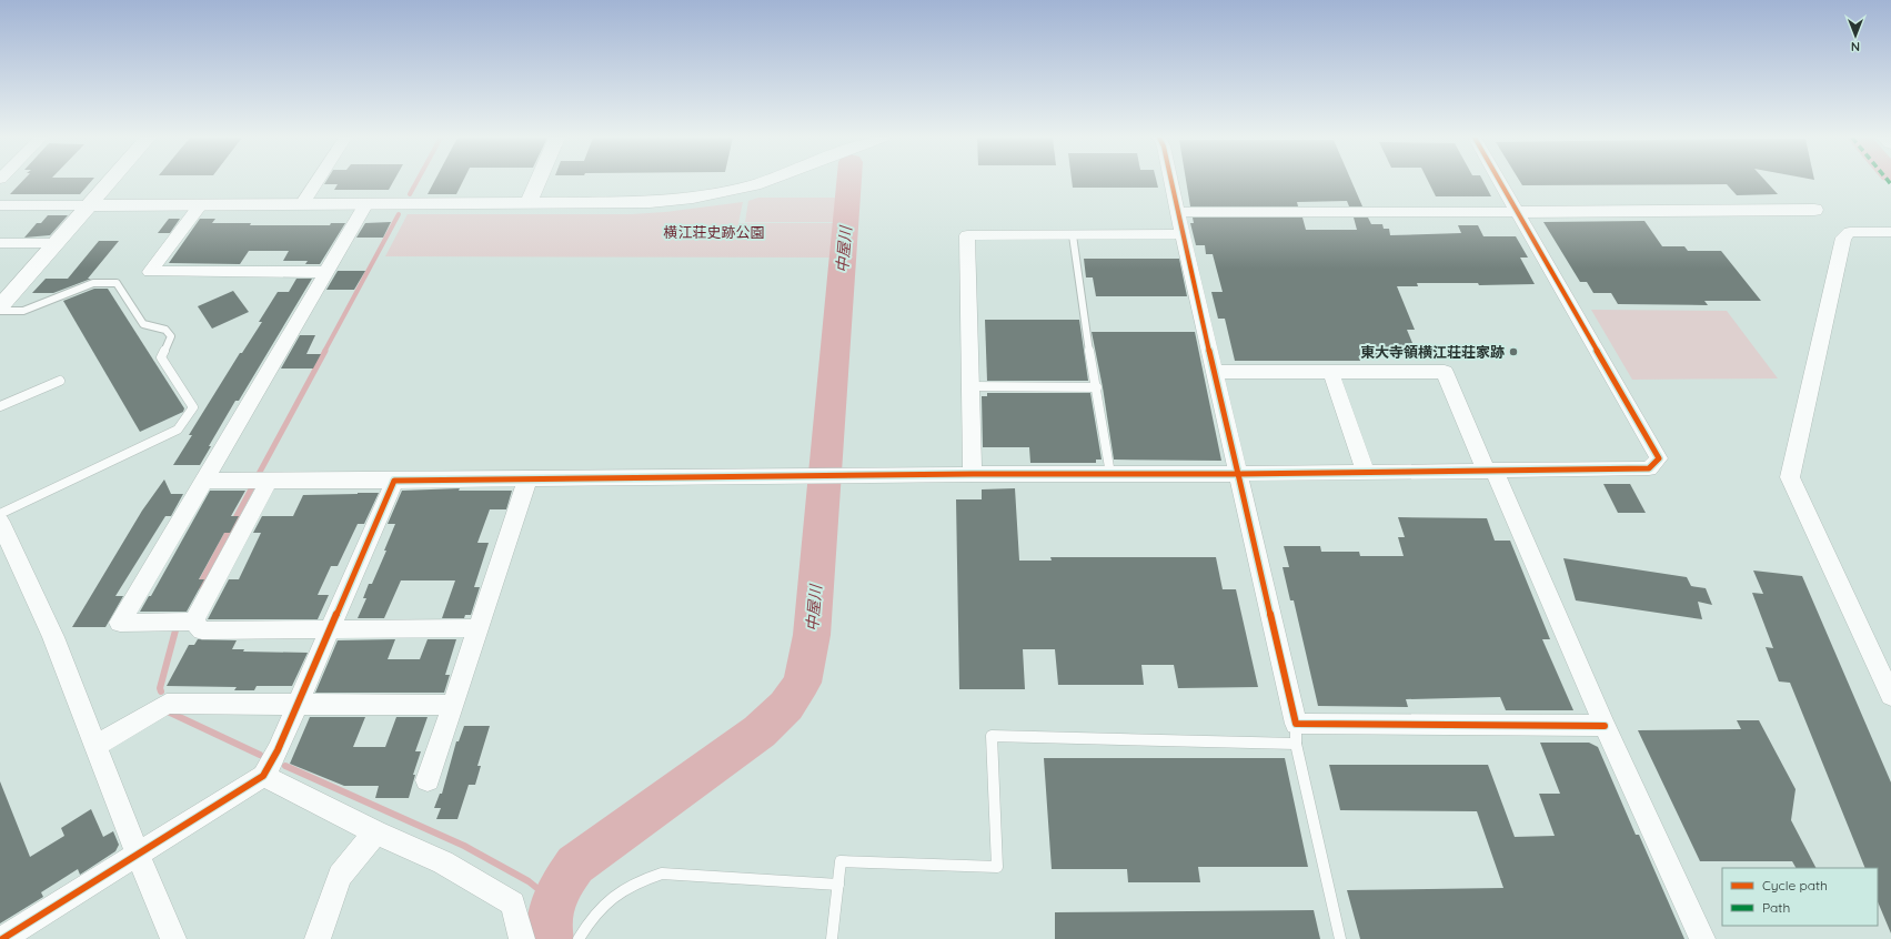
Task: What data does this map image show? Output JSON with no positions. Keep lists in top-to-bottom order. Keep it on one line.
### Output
{"water":["中屋川"],"parks":["横江荘史跡公園"],"places":["東大寺領横江荘荘家跡"],"legend":["Cycle path","Path"],"north":"bottom"}
